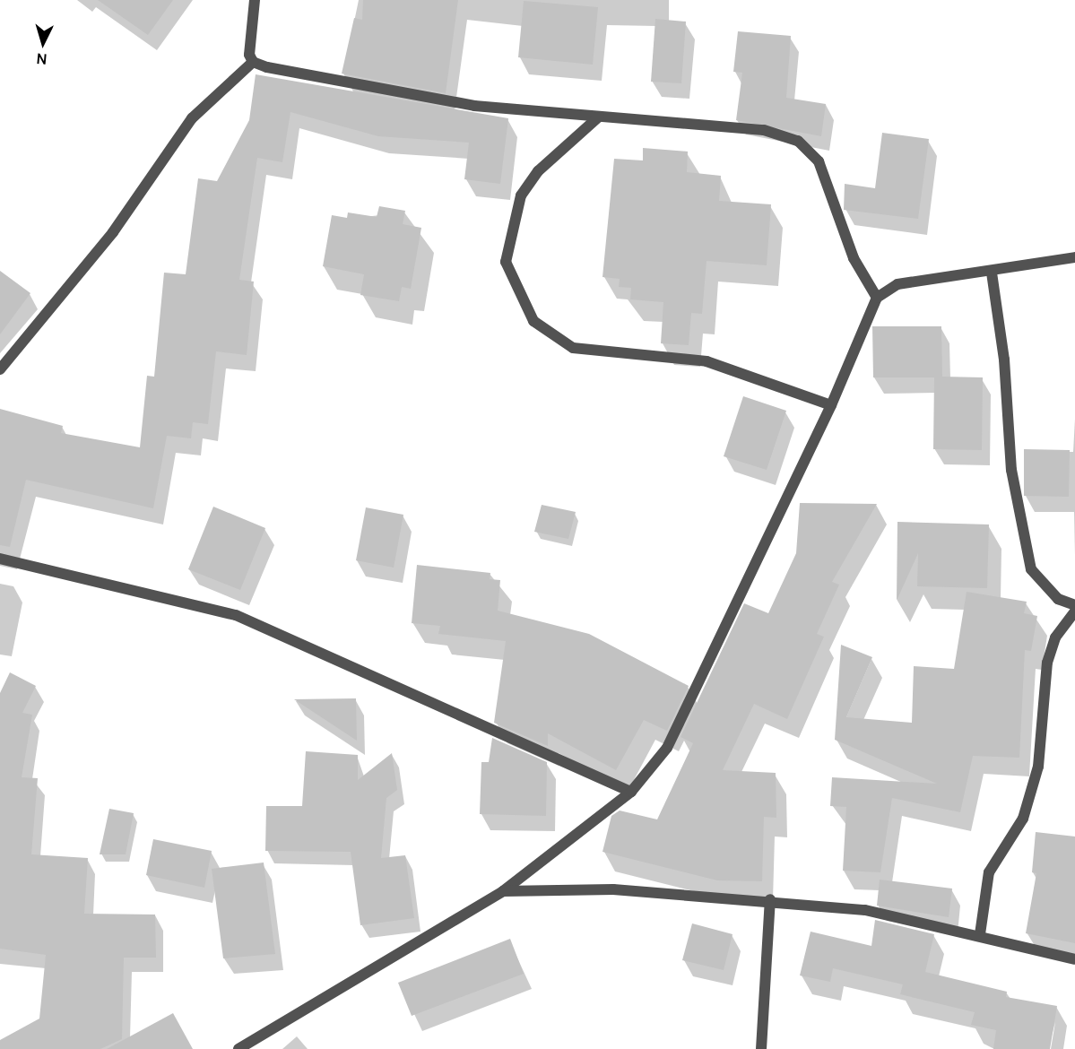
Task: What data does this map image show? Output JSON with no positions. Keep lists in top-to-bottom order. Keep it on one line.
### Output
{"north":"bottom"}
